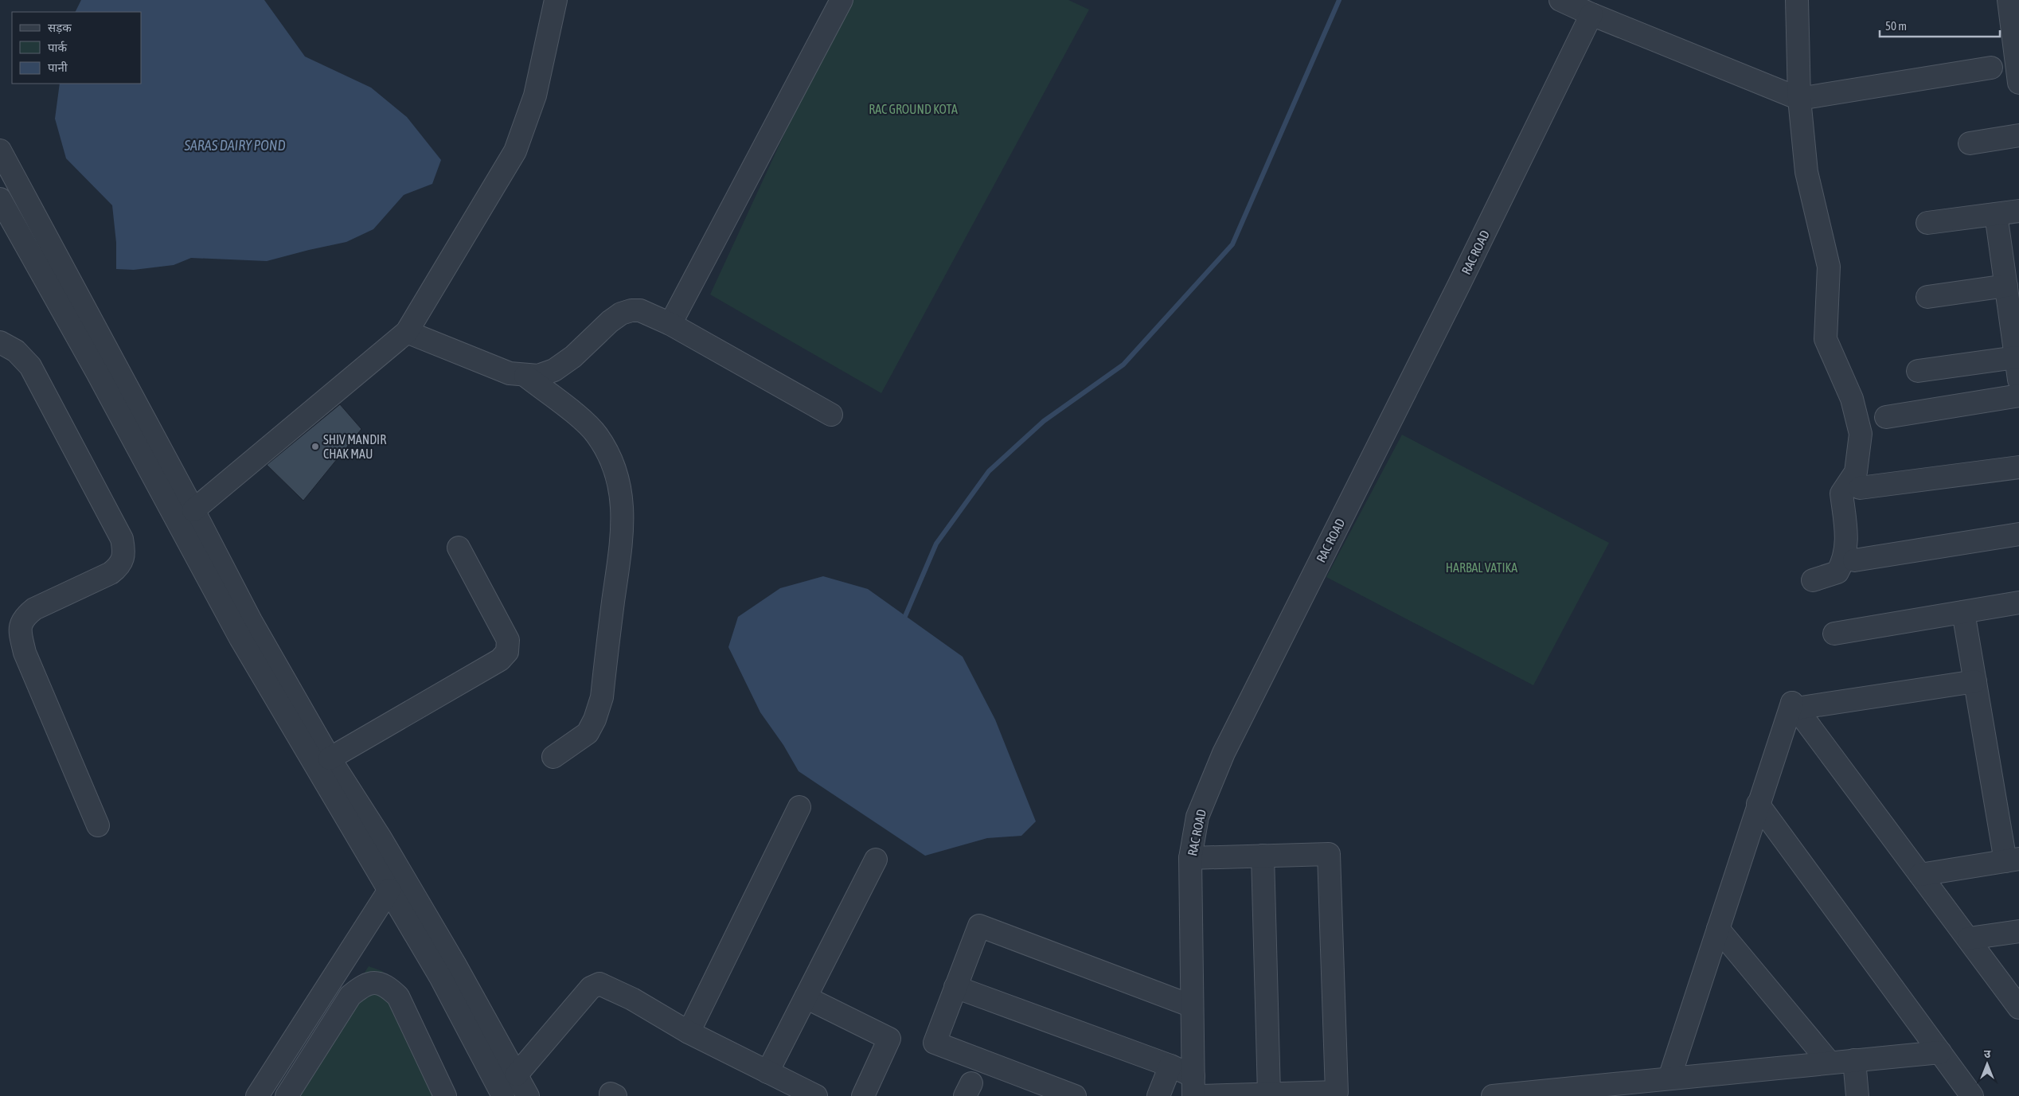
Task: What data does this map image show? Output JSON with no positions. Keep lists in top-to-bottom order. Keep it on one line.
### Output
{"streets":{"street":["RAC ROAD"]},"water":["SARAS DAIRY POND"],"parks":["RAC GROUND KOTA","HARBAL VATIKA"],"places":["SHIV MANDIR CHAK MAU"],"legend":["सड़क","पार्क","पानी"],"scale_bar":"50 m","north":"top"}
